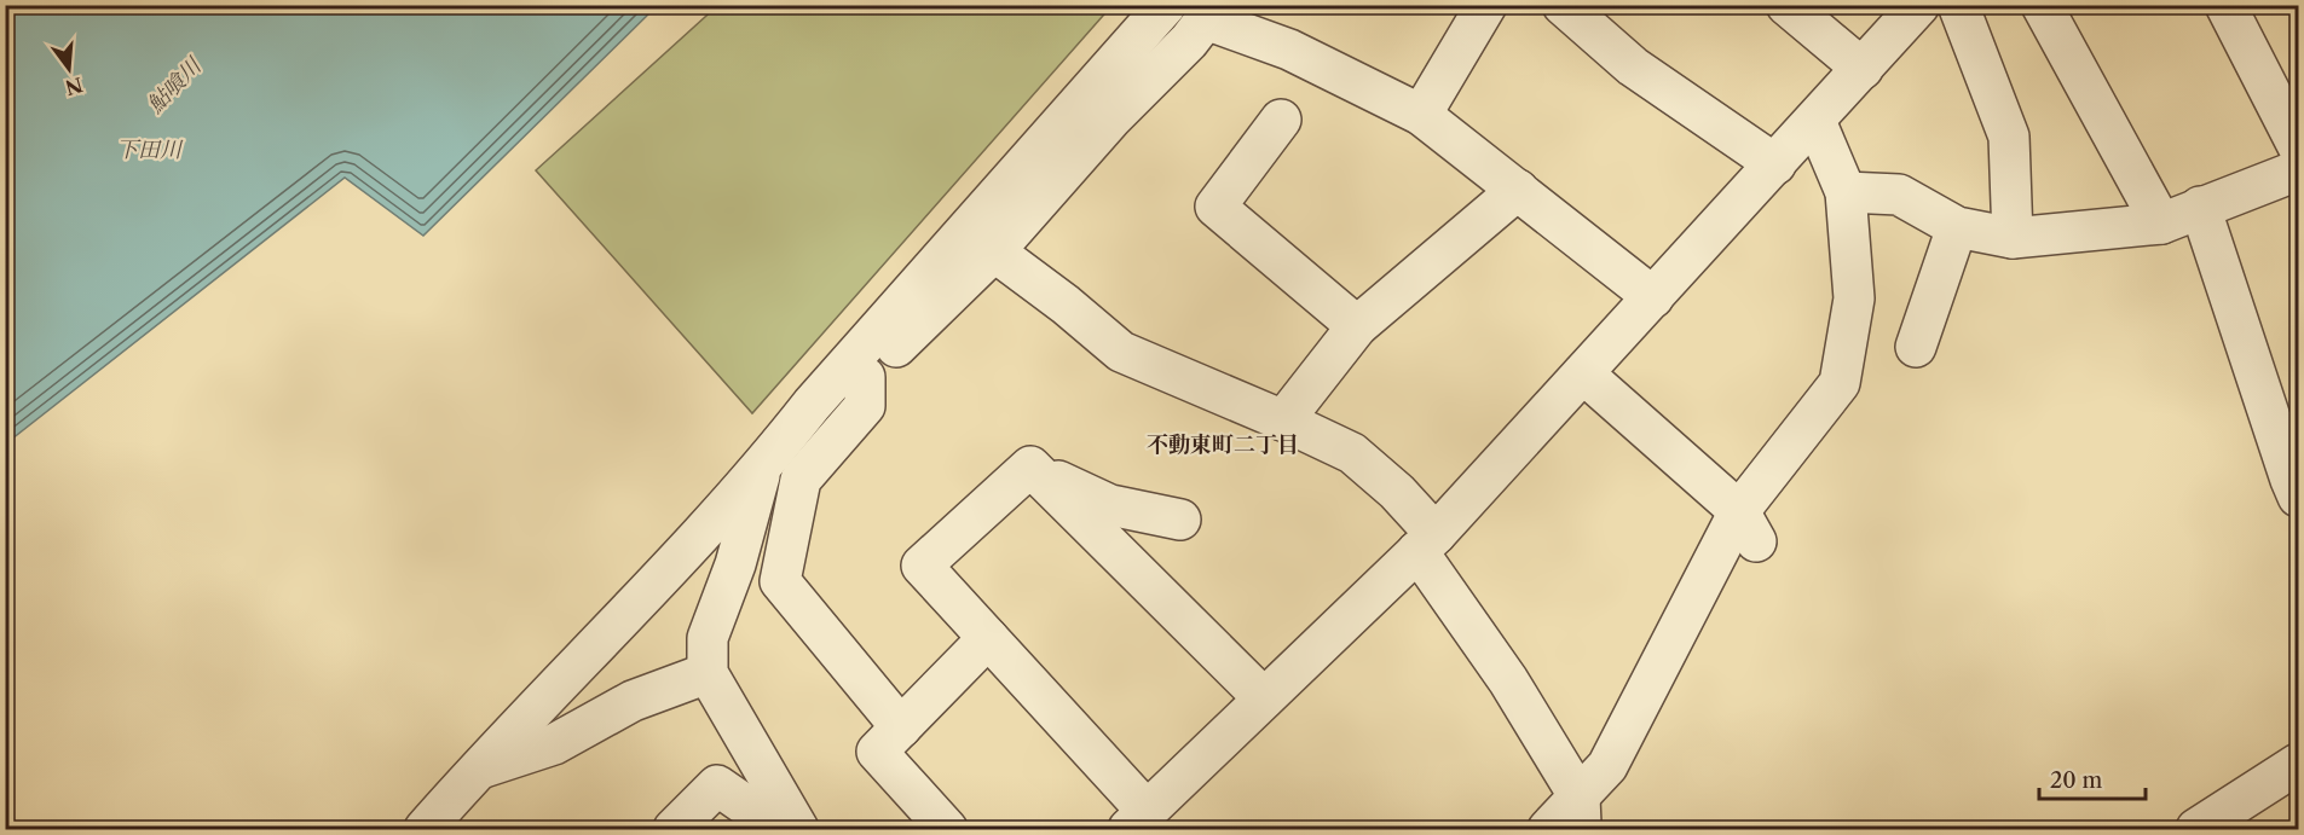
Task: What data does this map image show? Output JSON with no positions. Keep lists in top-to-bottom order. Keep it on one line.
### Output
{"districts":["不動東町二丁目"],"water":["鮎喰川","下田川"],"scale_bar":"20 m","north":"bottom"}
